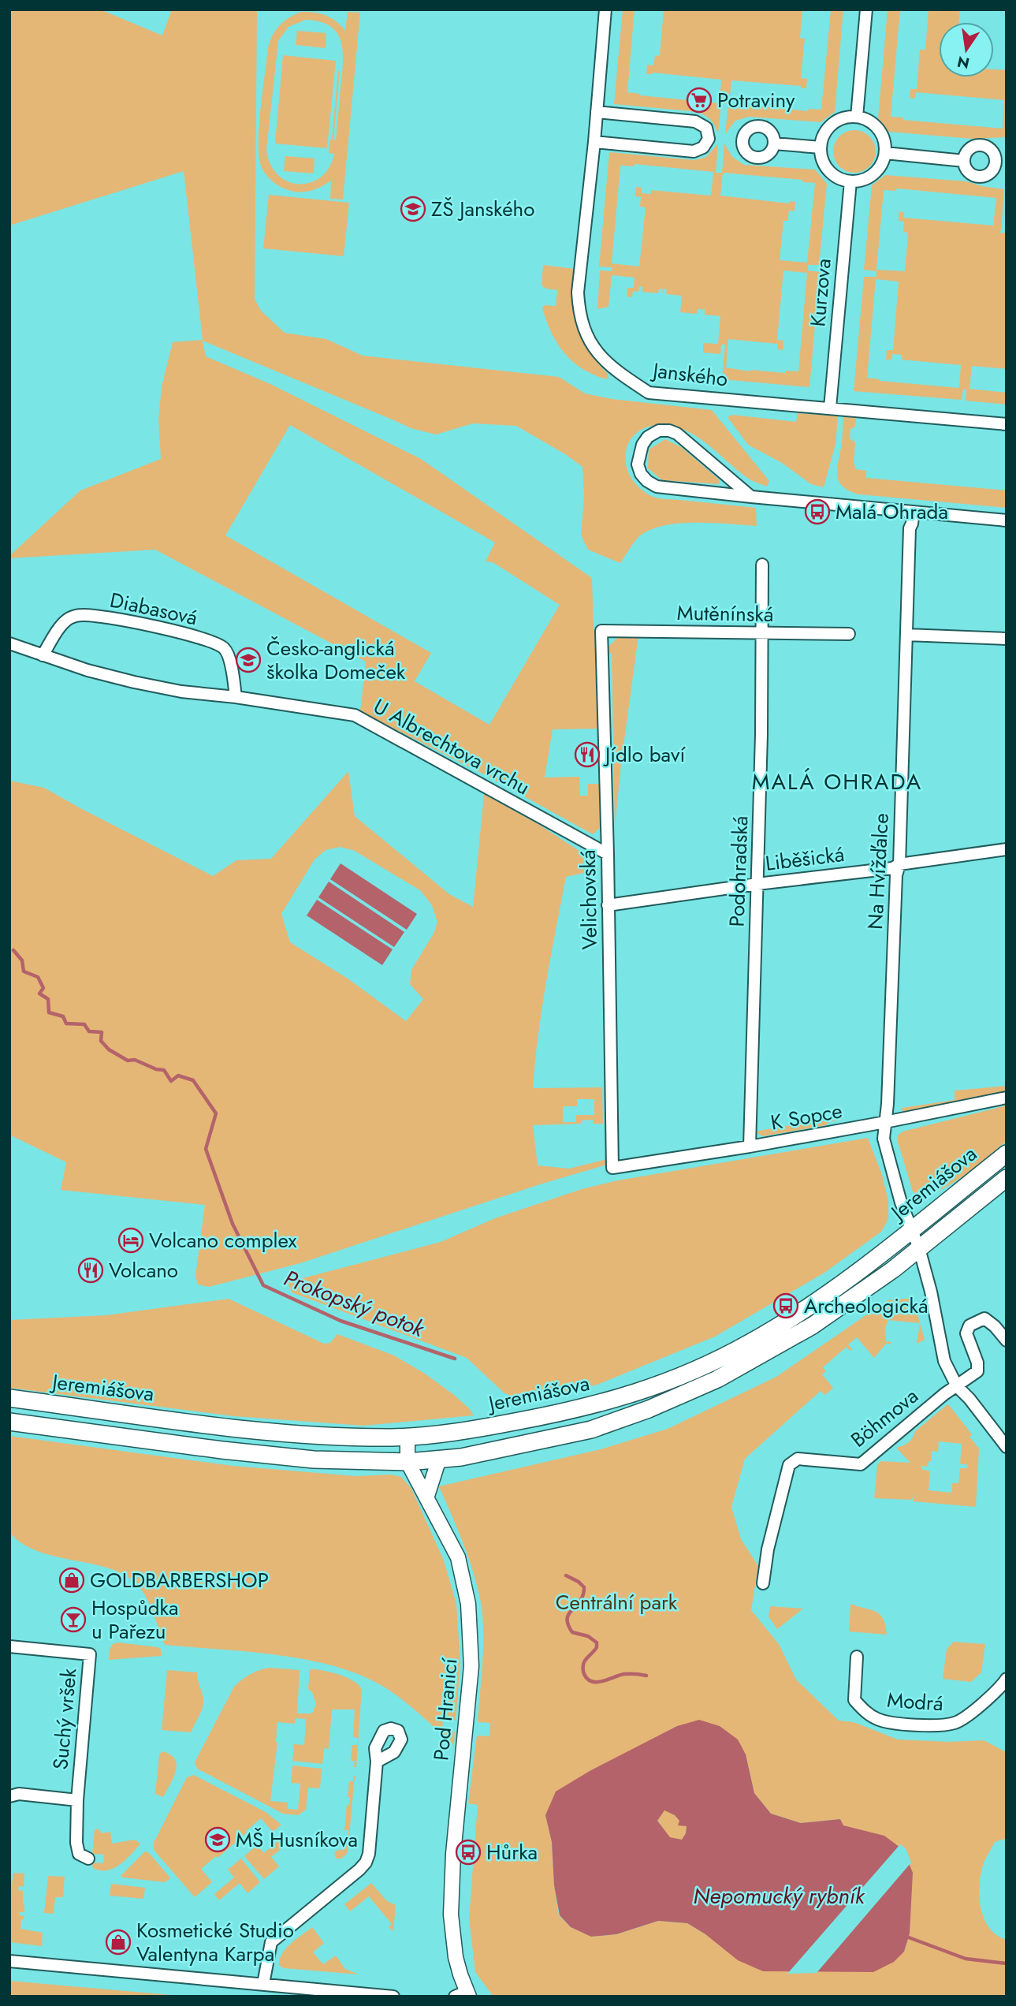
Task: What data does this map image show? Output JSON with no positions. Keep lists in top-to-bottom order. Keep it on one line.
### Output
{"streets":{"main road":["Jeremiášova"],"street":["Kurzova","Janského","Diabasová","Mutěnínská","U Albrechtova vrchu","Liběšická","Podohradská","Na Hvížďalce","Velichovská","K Sopce","Böhmova","Modrá","Pod Hranicí","Suchý vršek"]},"crossings":[["Kurzova","Janského"],["Diabasová","U Albrechtova vrchu"],["Mutěnínská","Podohradská"],["Mutěnínská","Velichovská"],["U Albrechtova vrchu","Velichovská"],["Liběšická","Podohradská"],["Liběšická","Na Hvížďalce"],["Liběšická","Velichovská"],["Podohradská","K Sopce"],["Na Hvížďalce","K Sopce"],["Na Hvížďalce","Jeremiášova"],["Velichovská","K Sopce"],["Jeremiášova","Pod Hranicí"]],"districts":["MALÁ OHRADA"],"water":["Prokopský potok","Nepomucký rybník"],"parks":["Centrální park"],"places":{"supermarket":["Potraviny"],"school or university":["ZŠ Janského","Česko-anglická školka Domeček","MŠ Husníkova"],"bus stop":["Malá Ohrada","Archeologická","Hůrka"],"restaurant":["Jídlo baví","Volcano"],"hotel":["Volcano complex"],"shop":["GOLDBARBERSHOP","Kosmetické Studio Valentyna Karpa"],"bar":["Hospůdka u Pařezu"]},"north":"bottom"}
